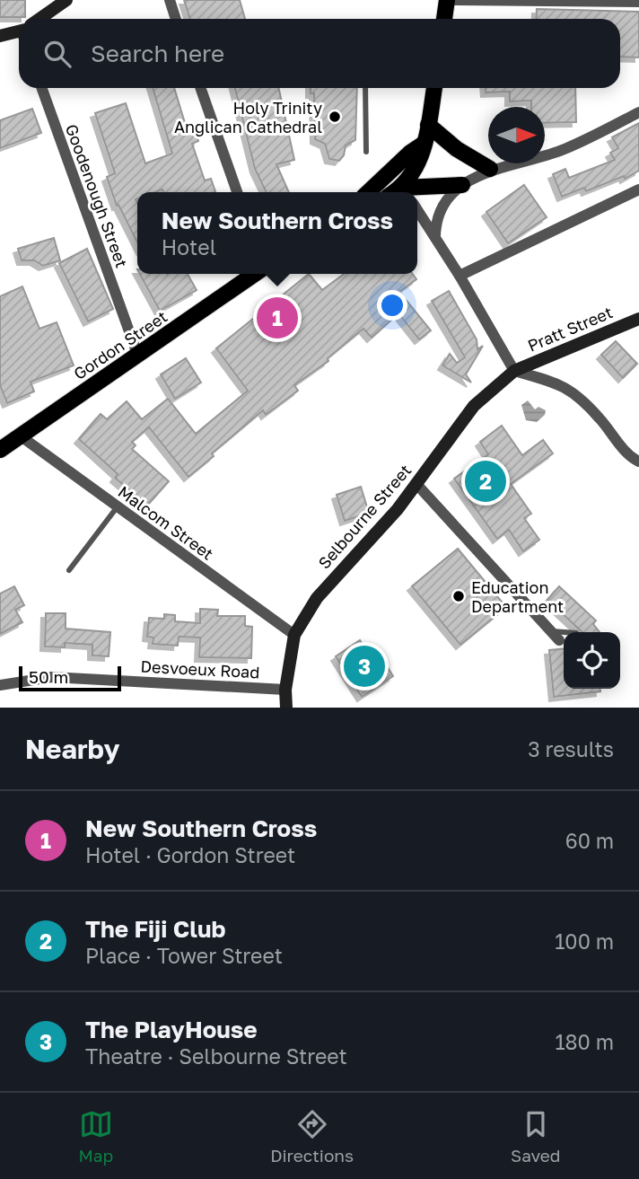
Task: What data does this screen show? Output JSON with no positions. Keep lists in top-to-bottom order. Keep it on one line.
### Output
{"streets":{"main road":["Pratt Street","Gordon Street","Selbourne Street"],"street":["Goodenough Street","Malcom Street","Desvoeux Road"]},"crossings":[["Goodenough Street","Gordon Street"],["Pratt Street","Selbourne Street"],["Gordon Street","Malcom Street"],["Selbourne Street","Malcom Street"],["Selbourne Street","Desvoeux Road"]],"places":["Holy Trinity Anglican Cathedral","Education Department"],"scale_bar":"50 m","north":"right","page":{"search":"Search here","popup":["New Southern Cross","Hotel"],"pins":["1","2","3"],"scale":"50 m","heading":["Nearby","3 results"],"list":[{"mark":"1","name":"New Southern Cross","note":"Hotel · Gordon Street","value":"60 m"},{"mark":"2","name":"The Fiji Club","note":"Place · Tower Street","value":"100 m"},{"mark":"3","name":"The PlayHouse","note":"Theatre · Selbourne Street","value":"180 m"}],"nav":["Map","Directions","Saved"]}}
